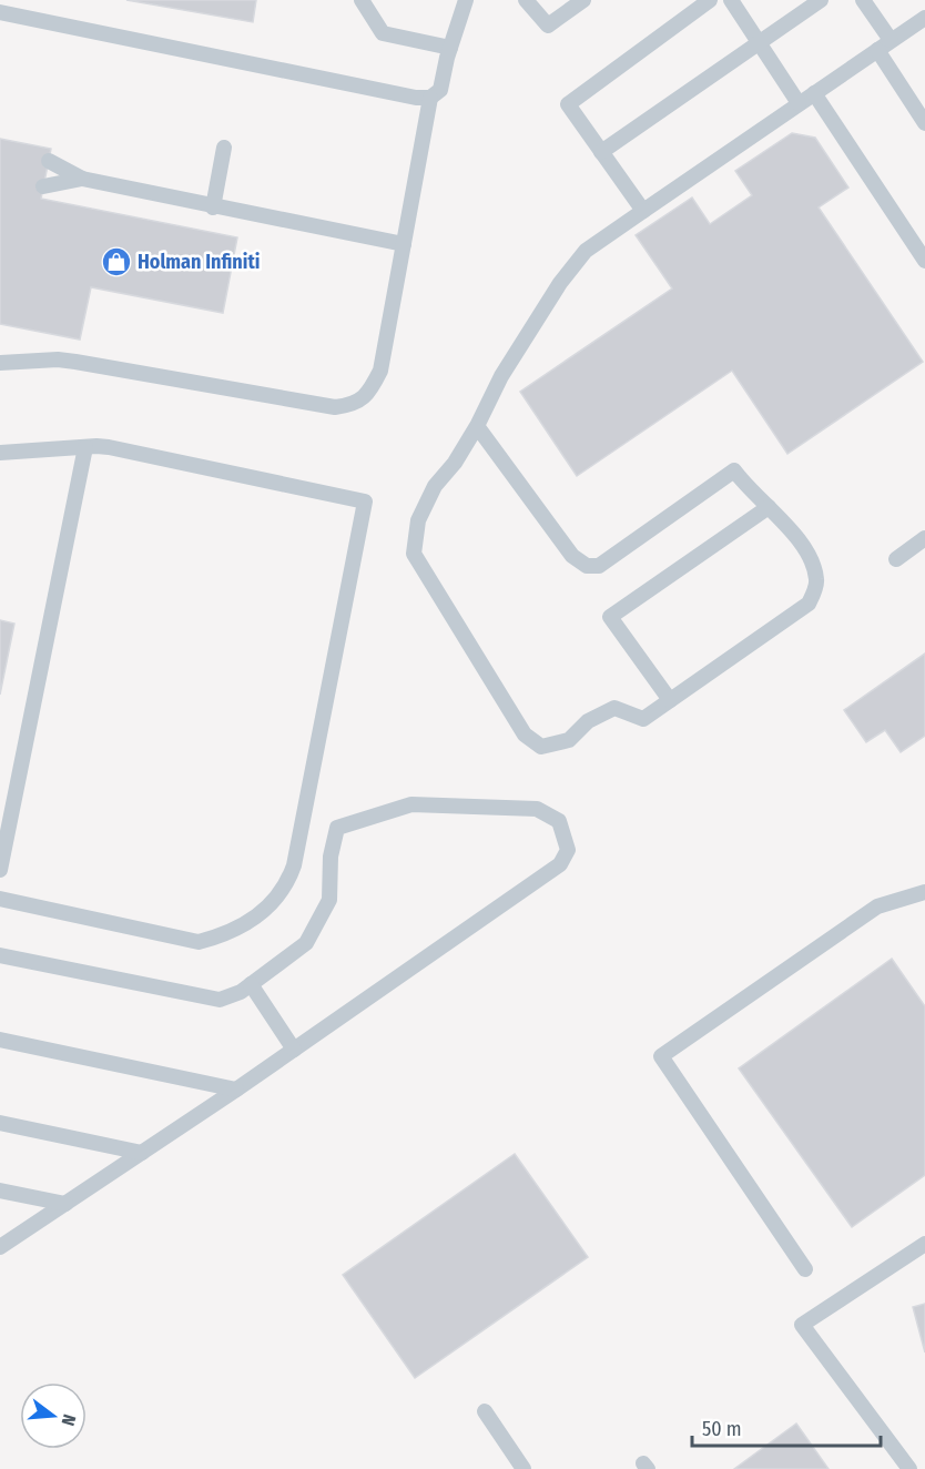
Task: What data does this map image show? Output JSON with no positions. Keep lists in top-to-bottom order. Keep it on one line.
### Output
{"places":{"shop":["Holman Infiniti"]},"scale_bar":"50 m","north":"right"}
